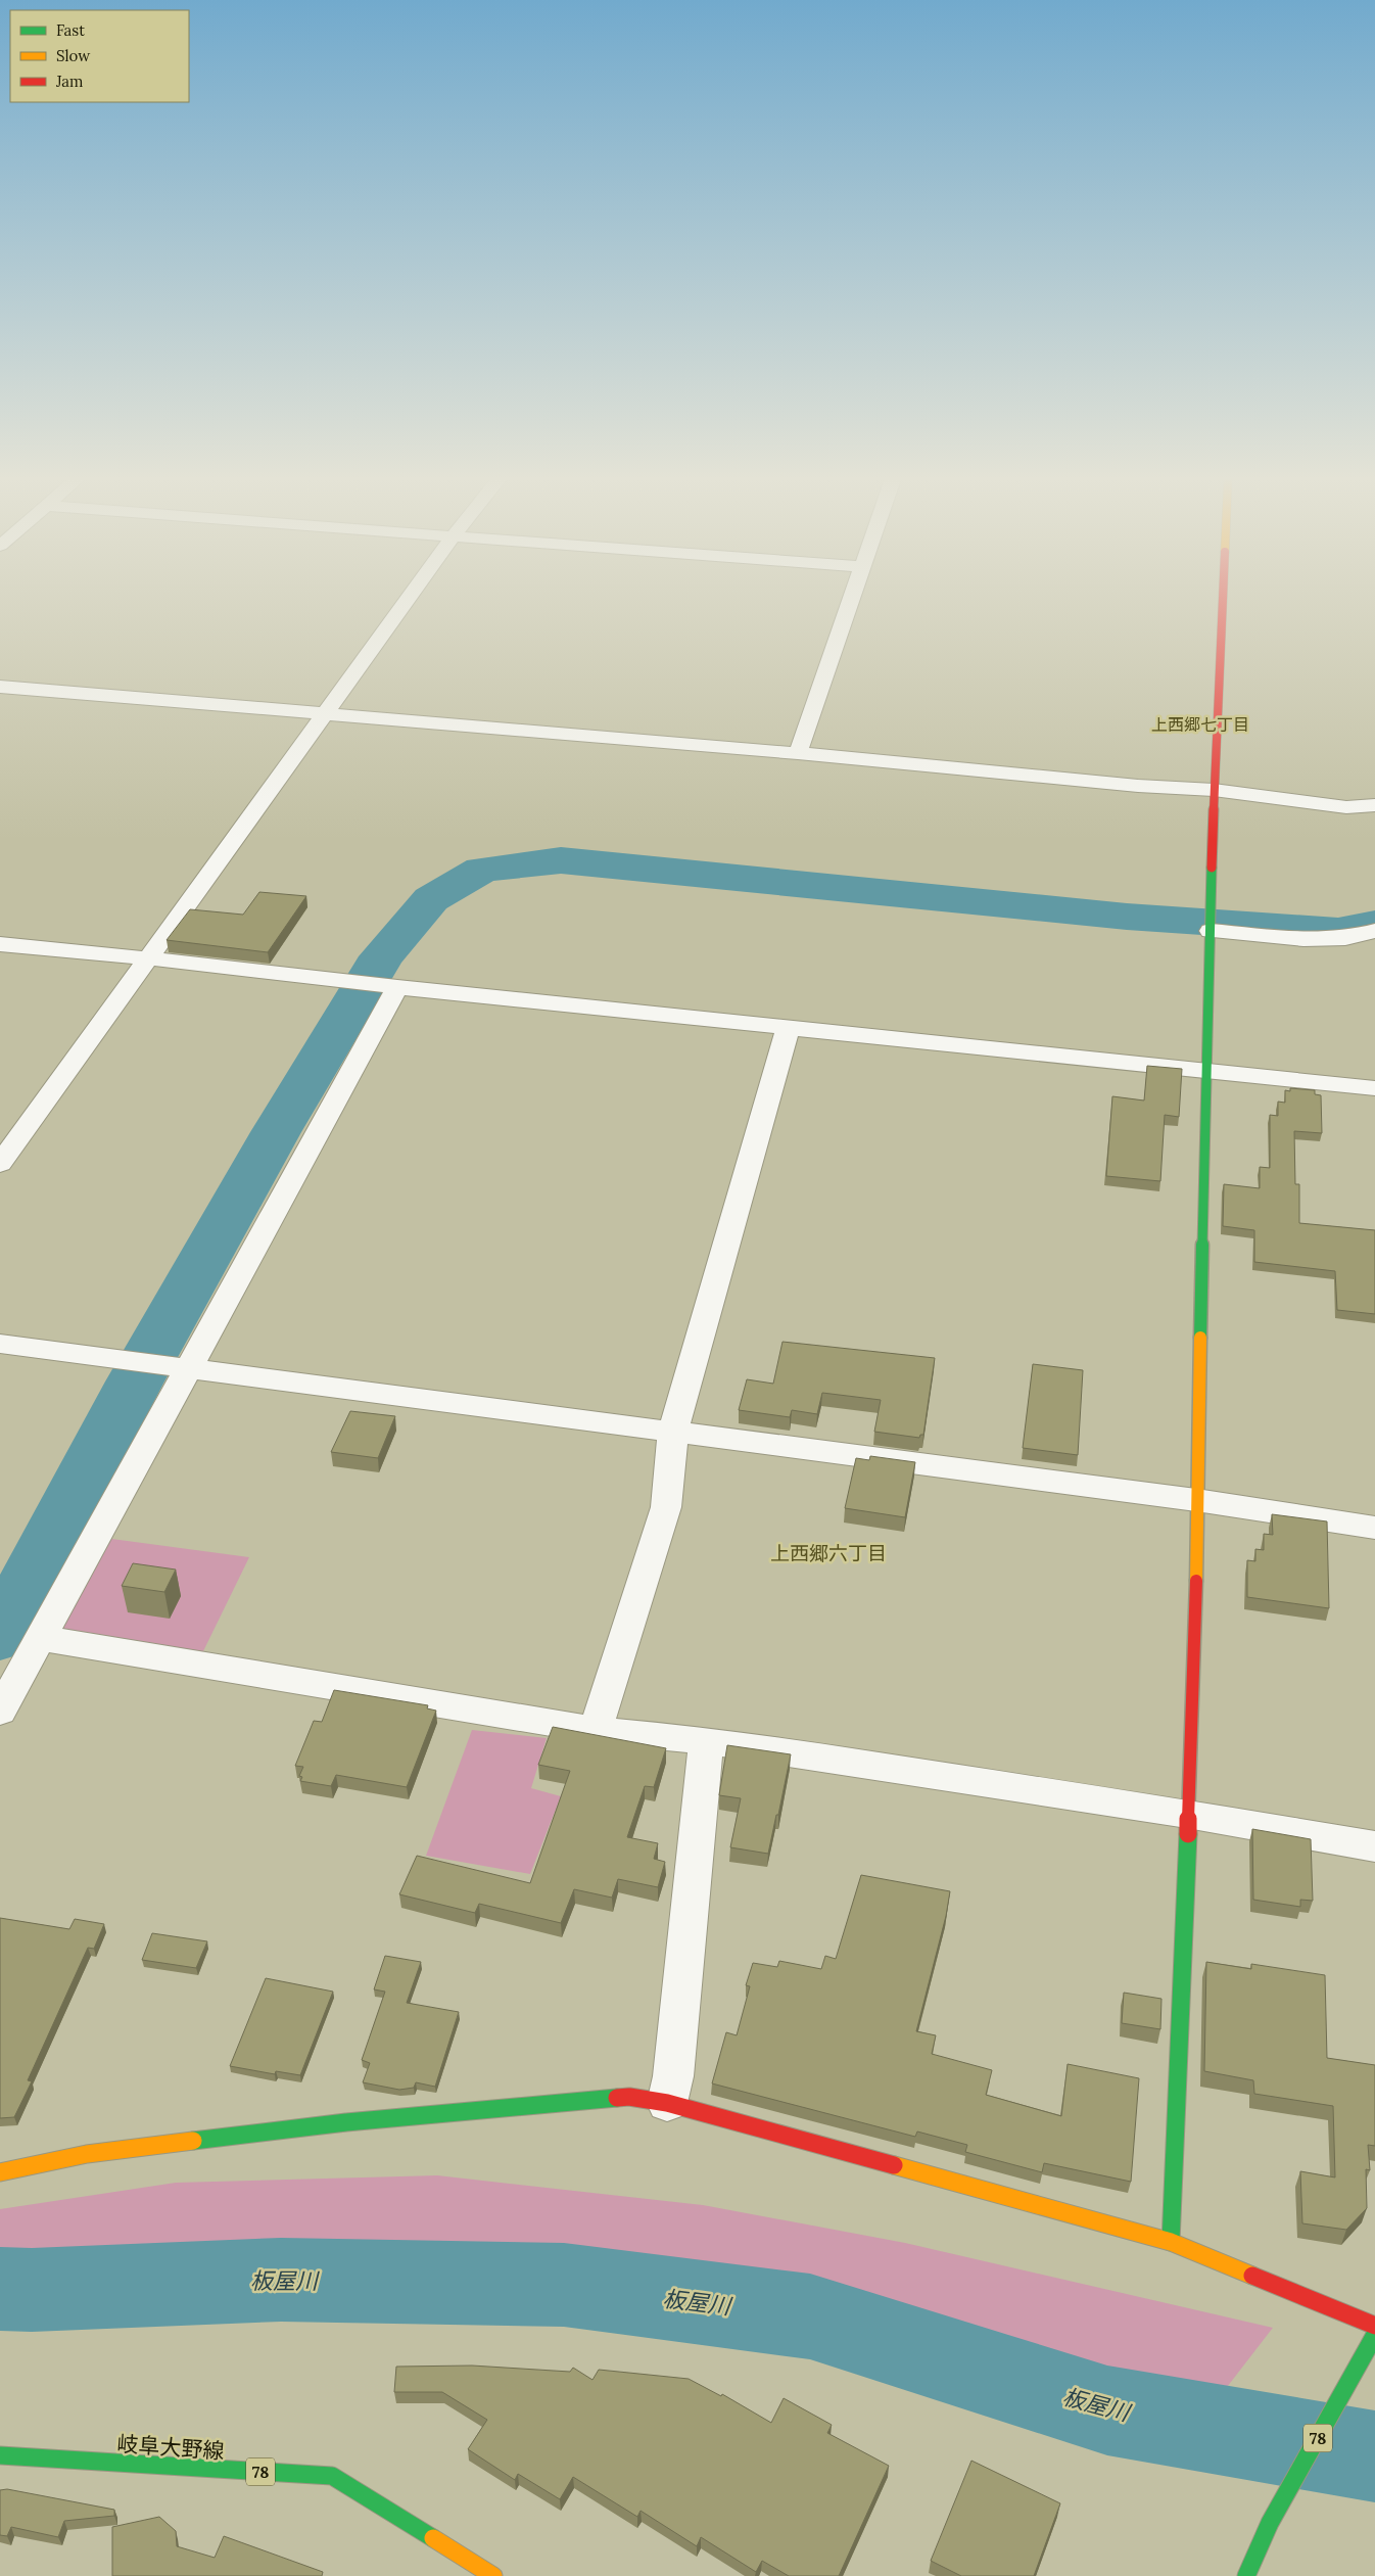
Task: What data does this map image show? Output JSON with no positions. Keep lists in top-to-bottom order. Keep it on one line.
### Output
{"streets":{"street":["78","岐阜大野線"]},"districts":["上西郷七丁目","上西郷六丁目"],"water":["板屋川"],"legend":["Fast","Slow","Jam"]}
